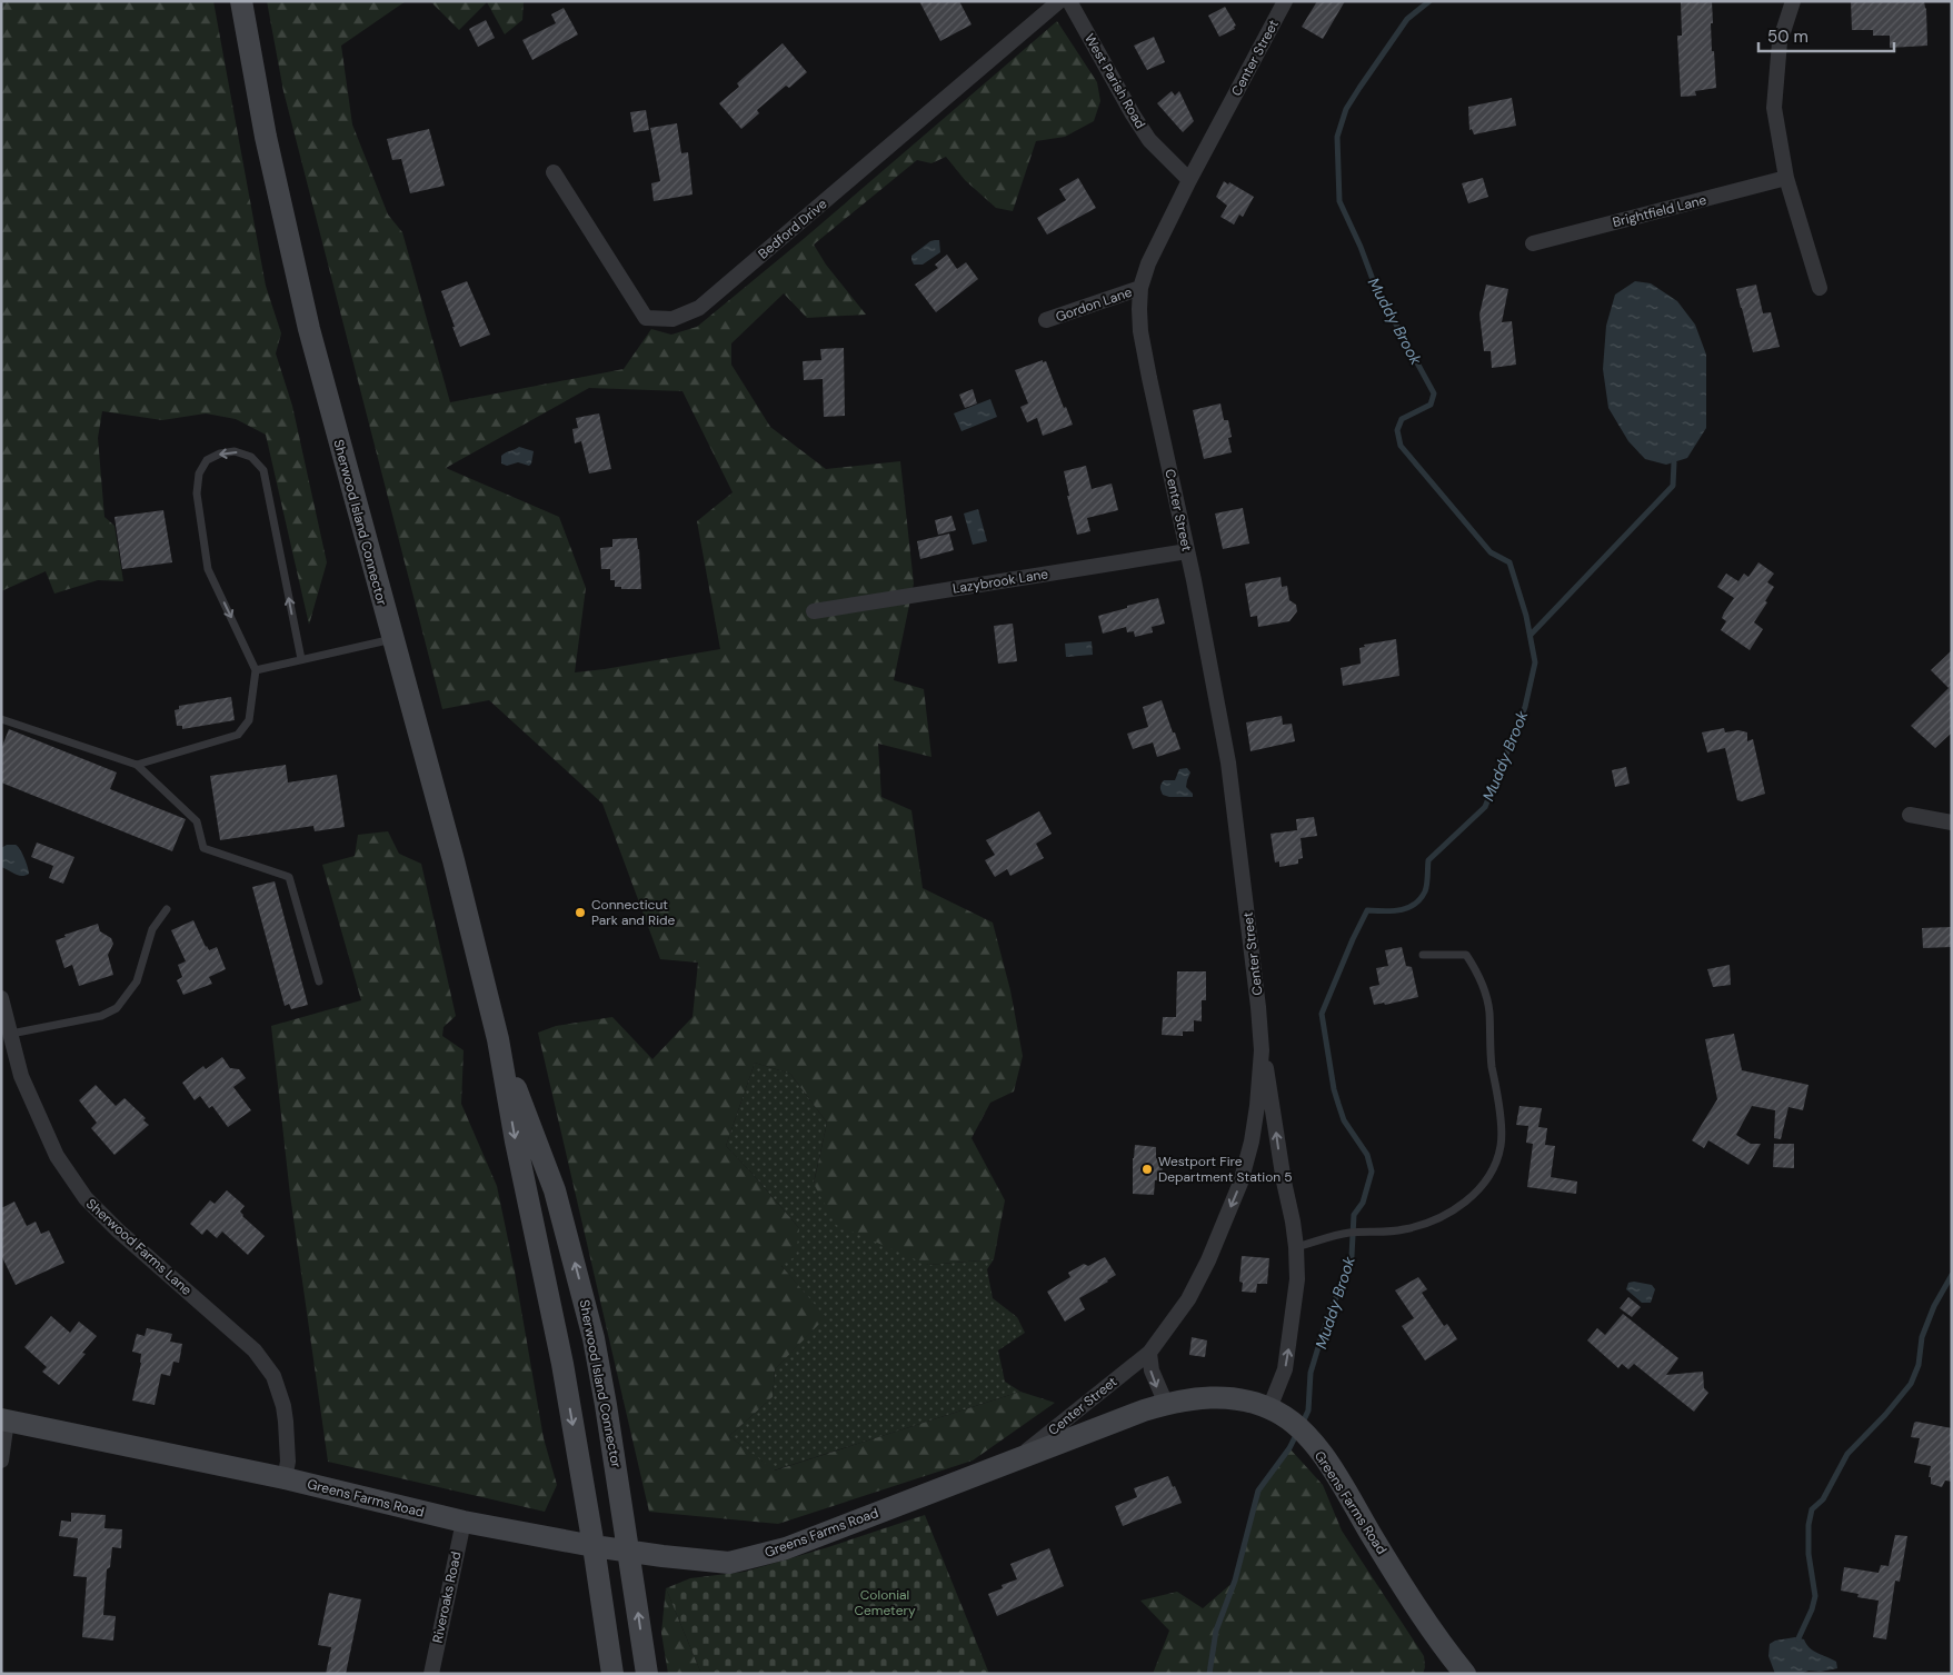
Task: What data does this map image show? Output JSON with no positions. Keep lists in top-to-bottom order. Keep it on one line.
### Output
{"streets":{"main road":["Sherwood Island Connector","Greens Farms Road"],"street":["Center Street","West Parish Road","Brightfield Lane","Bedford Drive","Gordon Lane","Lazybrook Lane","Sherwood Farms Lane","Riveroaks Road"]},"crossings":[["Center Street","West Parish Road"],["Center Street","Gordon Lane"],["Center Street","Lazybrook Lane"],["Center Street","Greens Farms Road"],["Sherwood Island Connector","Greens Farms Road"],["Sherwood Farms Lane","Greens Farms Road"],["Greens Farms Road","Riveroaks Road"]],"water":["Muddy Brook"],"parks":["Colonial Cemetery"],"places":["Connecticut Park and Ride","Westport Fire Department Station 5"],"scale_bar":"50 m"}
